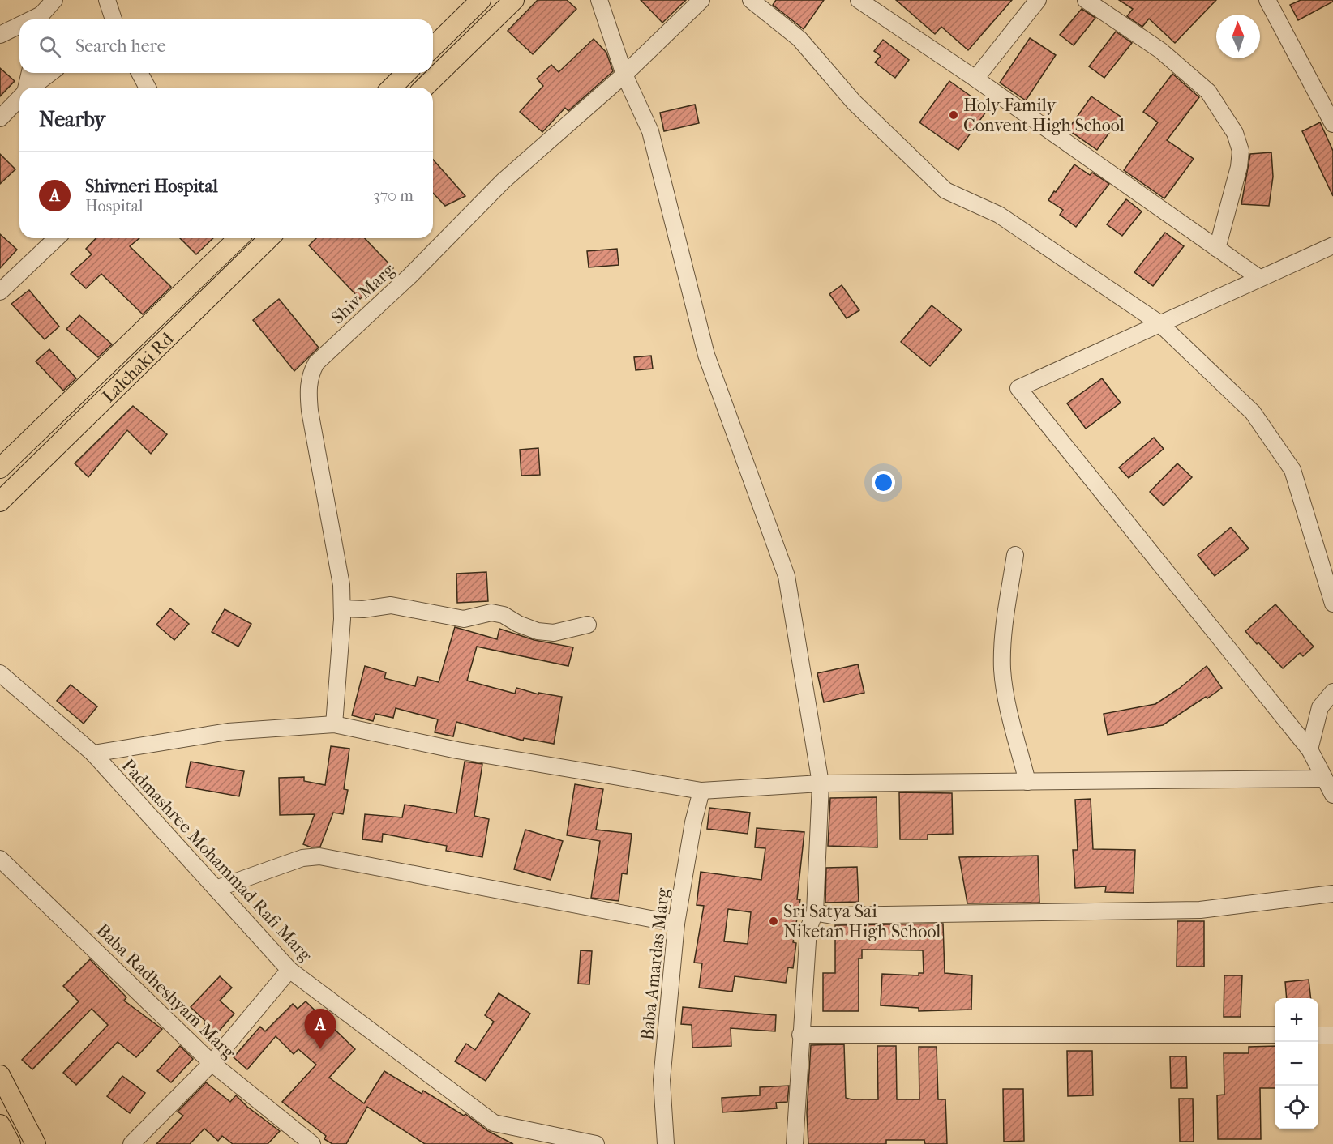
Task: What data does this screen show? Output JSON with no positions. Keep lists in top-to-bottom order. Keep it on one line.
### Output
{"streets":{"main road":["Lalchaki Rd"],"street":["Shiv Marg","Padmashree Mohammad Rafi Marg","Baba Amardas Marg","Baba Radheshyam Marg"]},"places":["Holy Family Convent High School","Sri Satya Sai Niketan High School"],"north":"top","page":{"search":"Search here","heading":"Nearby","list":[{"mark":"A","name":"Shivneri Hospital","note":"Hospital","value":"370 m"}],"map_buttons":["+","−"],"pins":"A"}}
